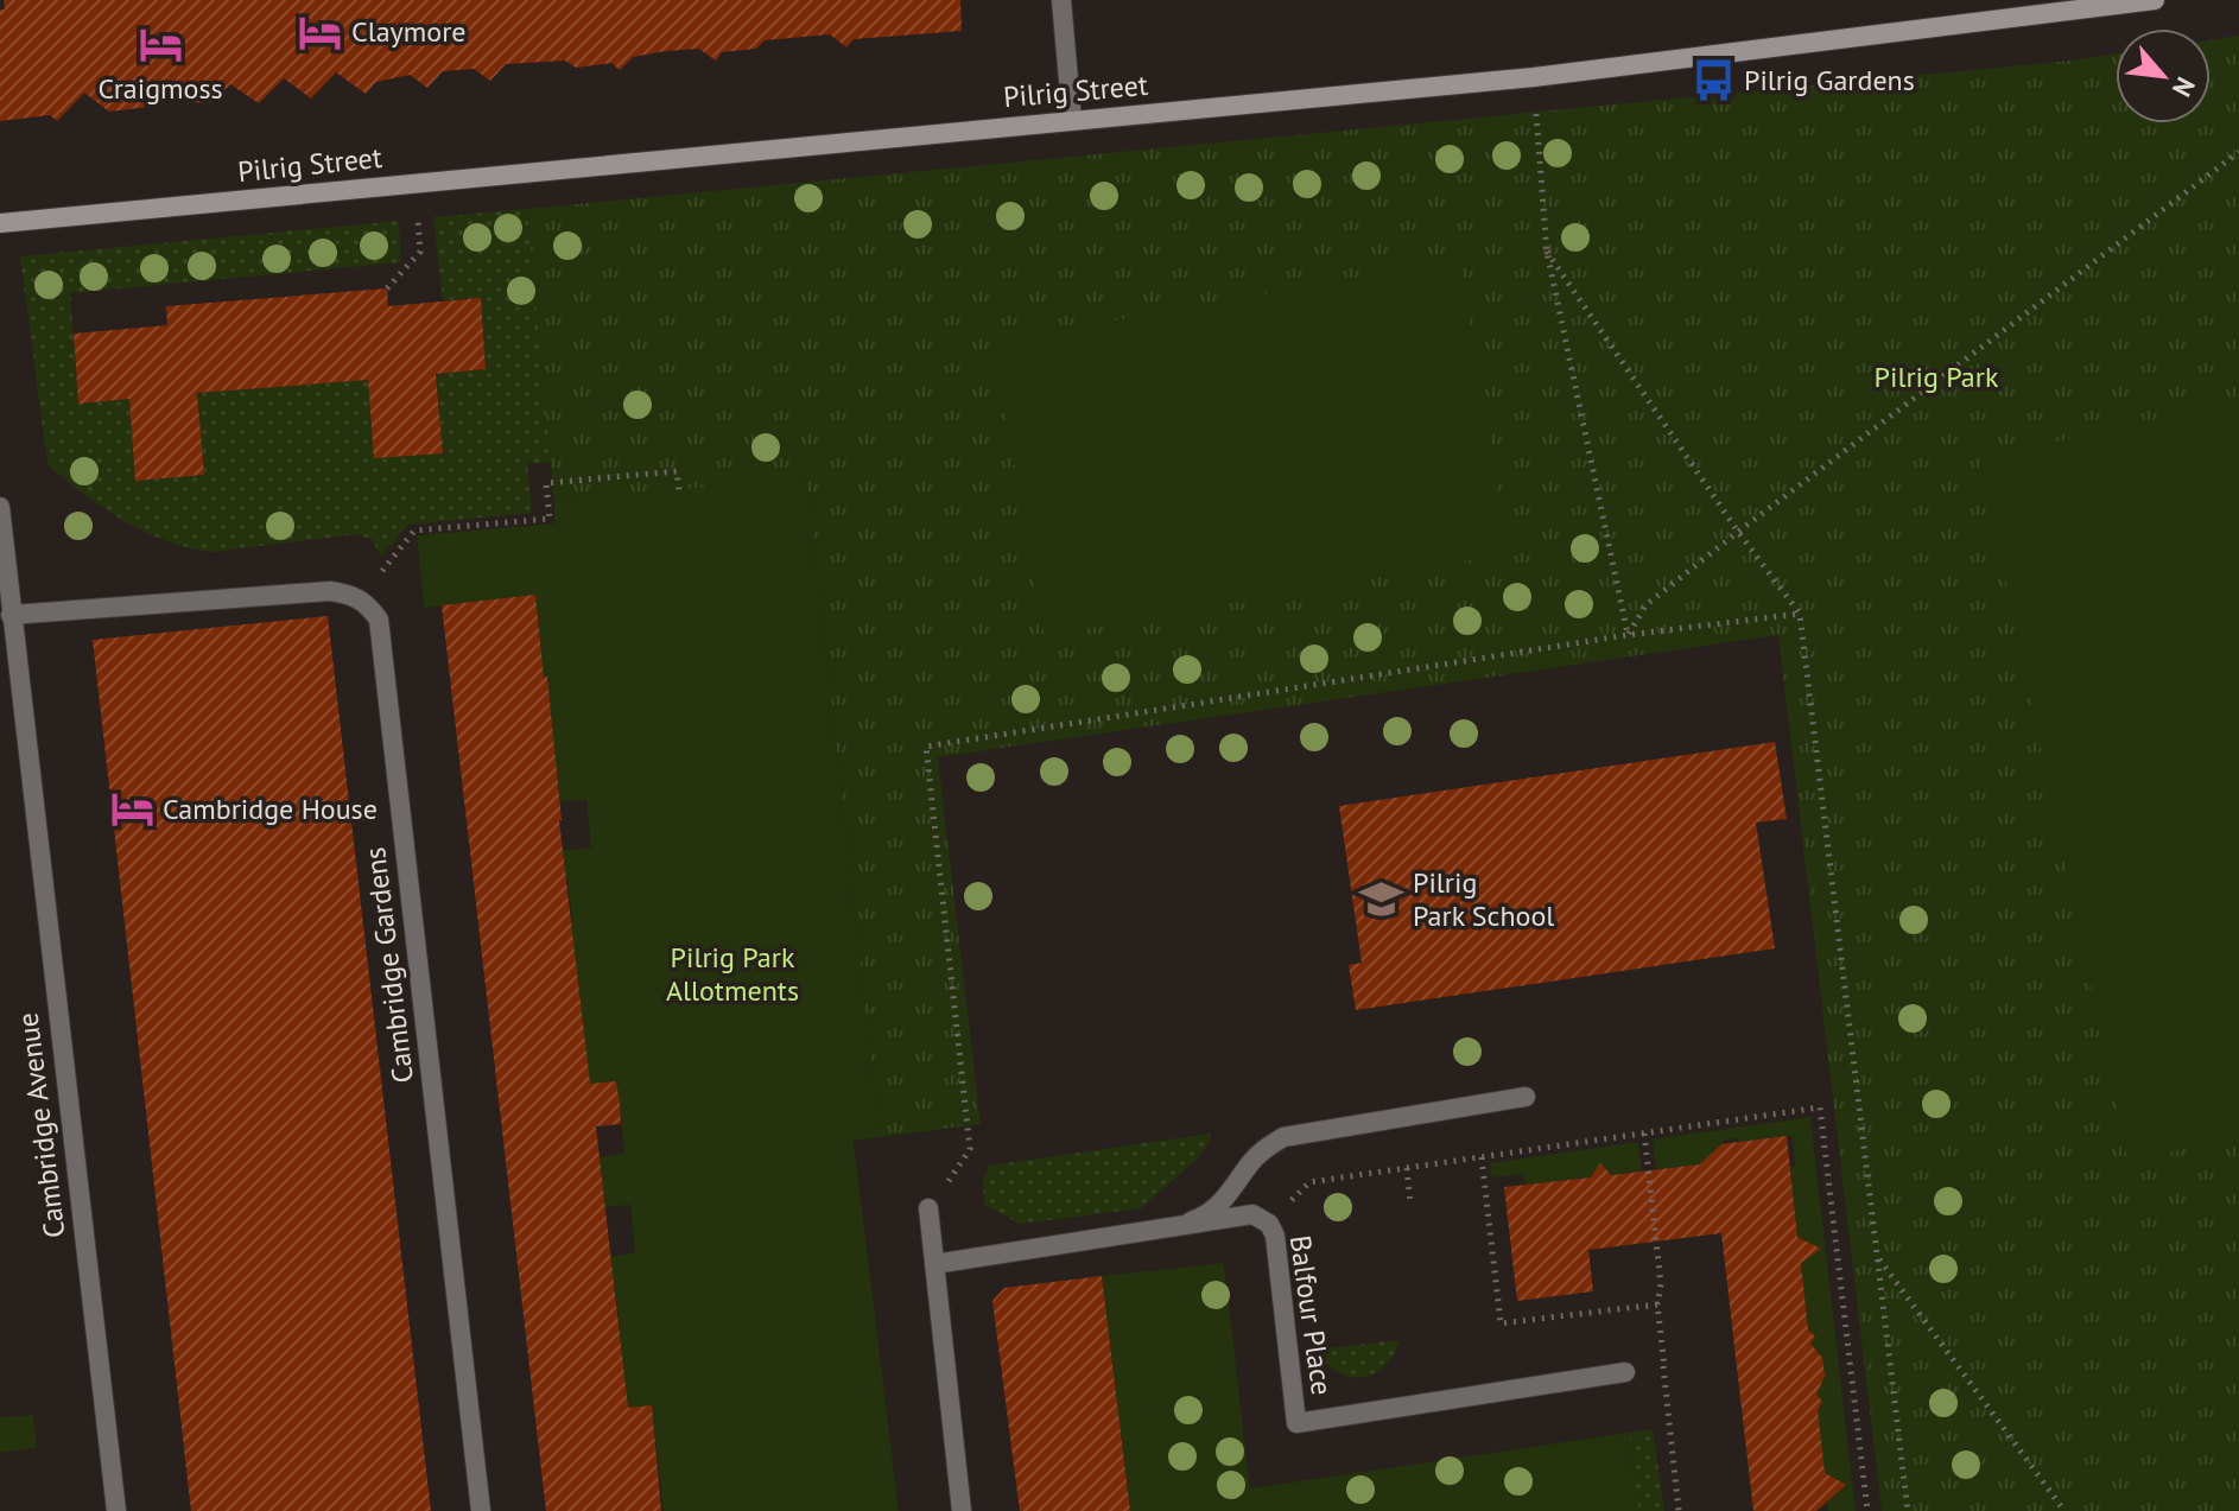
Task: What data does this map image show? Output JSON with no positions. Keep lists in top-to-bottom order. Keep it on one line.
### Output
{"streets":{"street":["Pilrig Street","Cambridge Gardens","Cambridge Avenue","Balfour Place"]},"parks":["Pilrig Park","Pilrig Park Allotments"],"places":{"hotel":["Claymore","Craigmoss","Cambridge House"],"bus stop":["Pilrig Gardens"],"school or university":["Pilrig Park School"]},"north":"bottom right"}
